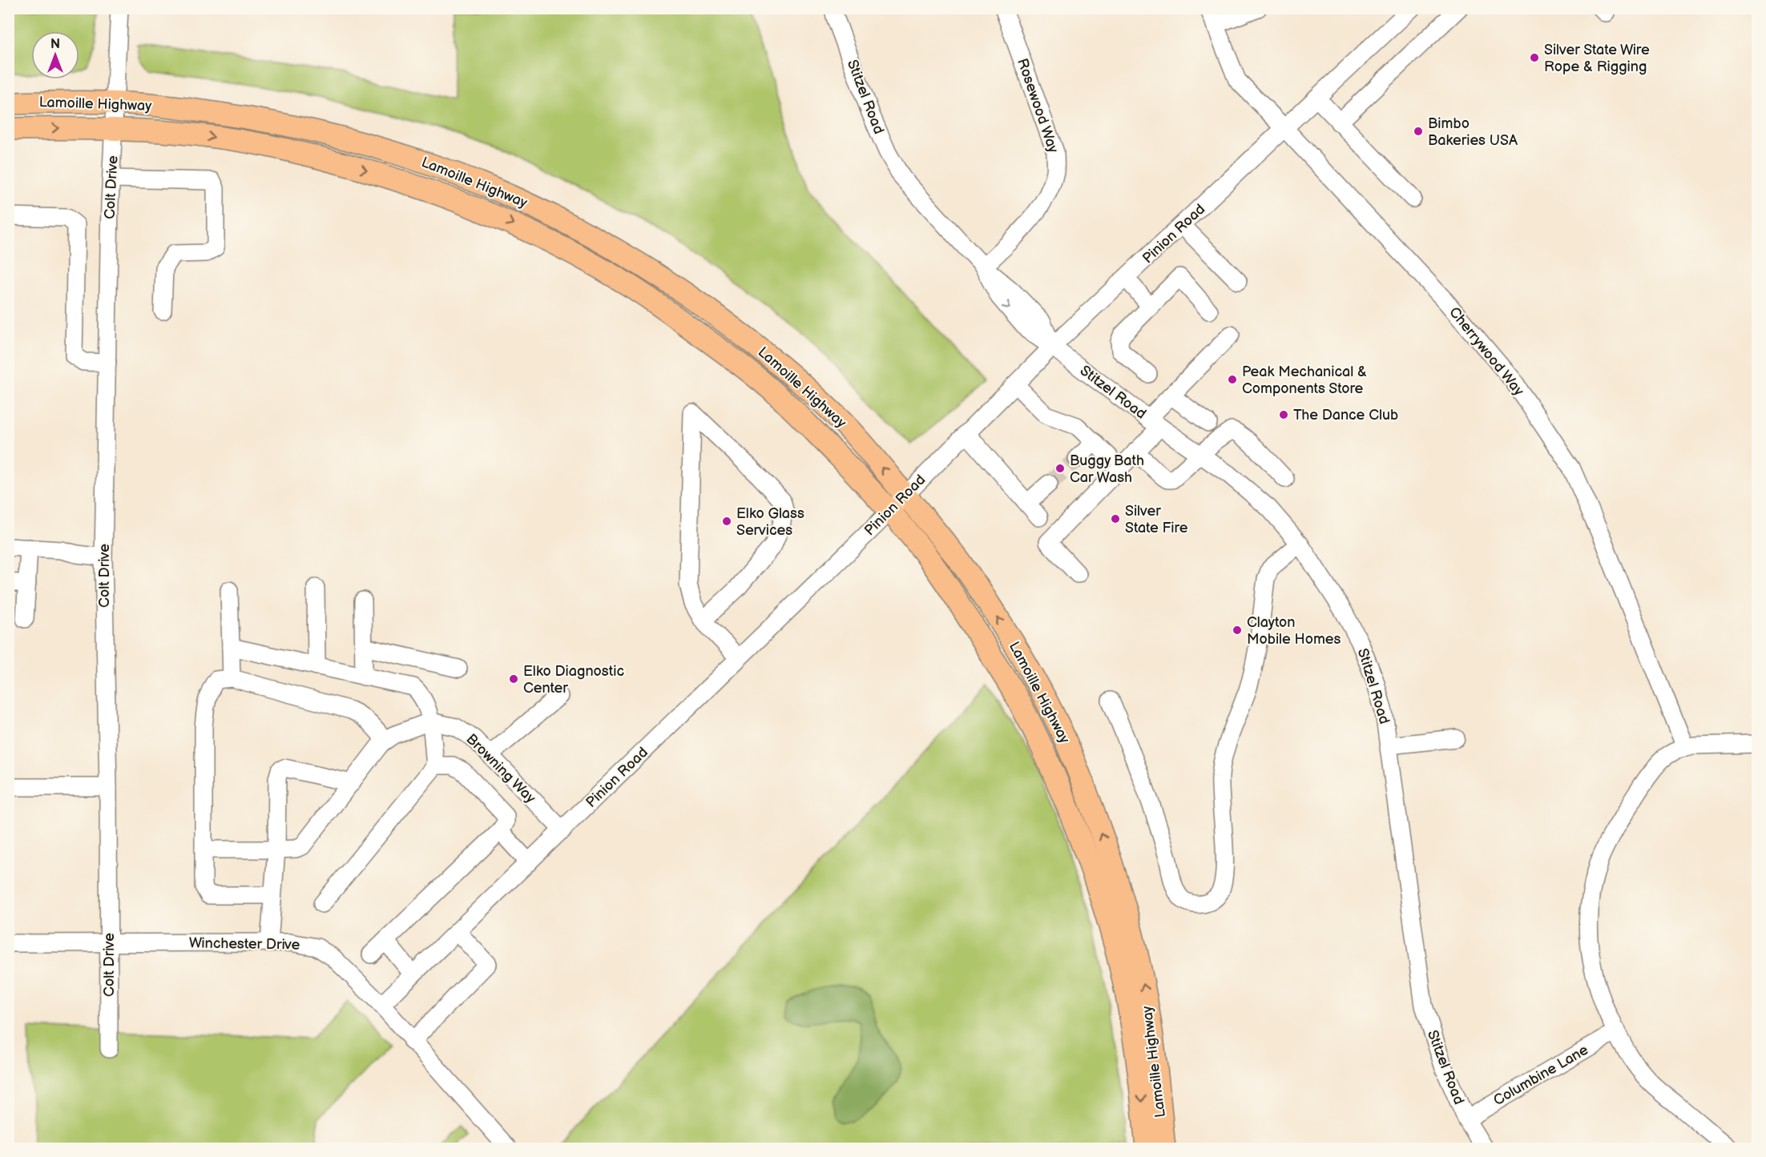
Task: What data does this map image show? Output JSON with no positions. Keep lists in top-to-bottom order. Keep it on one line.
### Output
{"streets":{"main road":["Lamoille Highway"],"street":["Stitzel Road","Rosewood Way","Colt Drive","Pinion Road","Cherrywood Way","Browning Way","Winchester Drive","Columbine Lane"]},"crossings":[["Stitzel Road","Rosewood Way"],["Stitzel Road","Pinion Road"],["Stitzel Road","Columbine Lane"],["Lamoille Highway","Colt Drive"],["Lamoille Highway","Pinion Road"],["Colt Drive","Winchester Drive"],["Pinion Road","Cherrywood Way"],["Pinion Road","Browning Way"],["Pinion Road","Winchester Drive"]],"places":["Silver State Wire Rope & Rigging","Bimbo Bakeries USA","Peak Mechanical & Components Store","The Dance Club","Buggy Bath Car Wash","Silver State Fire","Elko Glass Services","Clayton Mobile Homes","Elko Diagnostic Center"],"north":"top"}
